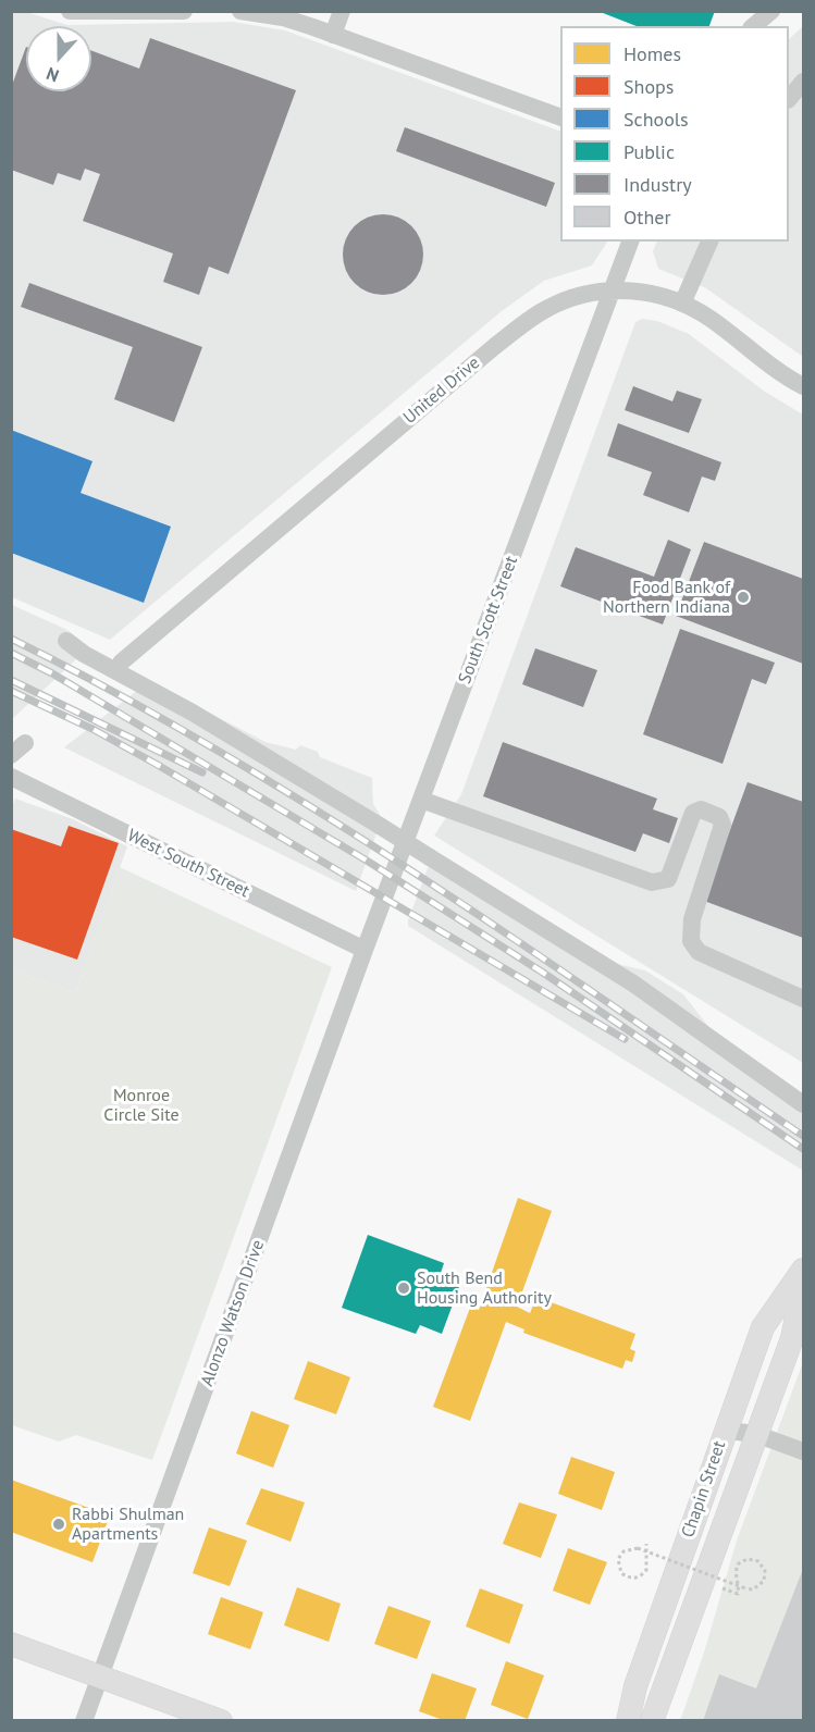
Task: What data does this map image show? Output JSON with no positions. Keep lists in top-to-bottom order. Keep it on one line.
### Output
{"streets":{"main road":["Chapin Street"],"street":["United Drive","South Scott Street","West South Street","Alonzo Watson Drive"]},"crossings":[["United Drive","South Scott Street"],["South Scott Street","West South Street"],["South Scott Street","Alonzo Watson Drive"],["West South Street","Alonzo Watson Drive"]],"parks":["Monroe Circle Site"],"places":["Food Bank of Northern Indiana","South Bend Housing Authority","Rabbi Shulman Apartments"],"legend":["Homes","Shops","Schools","Public","Industry","Other"],"north":"bottom"}
